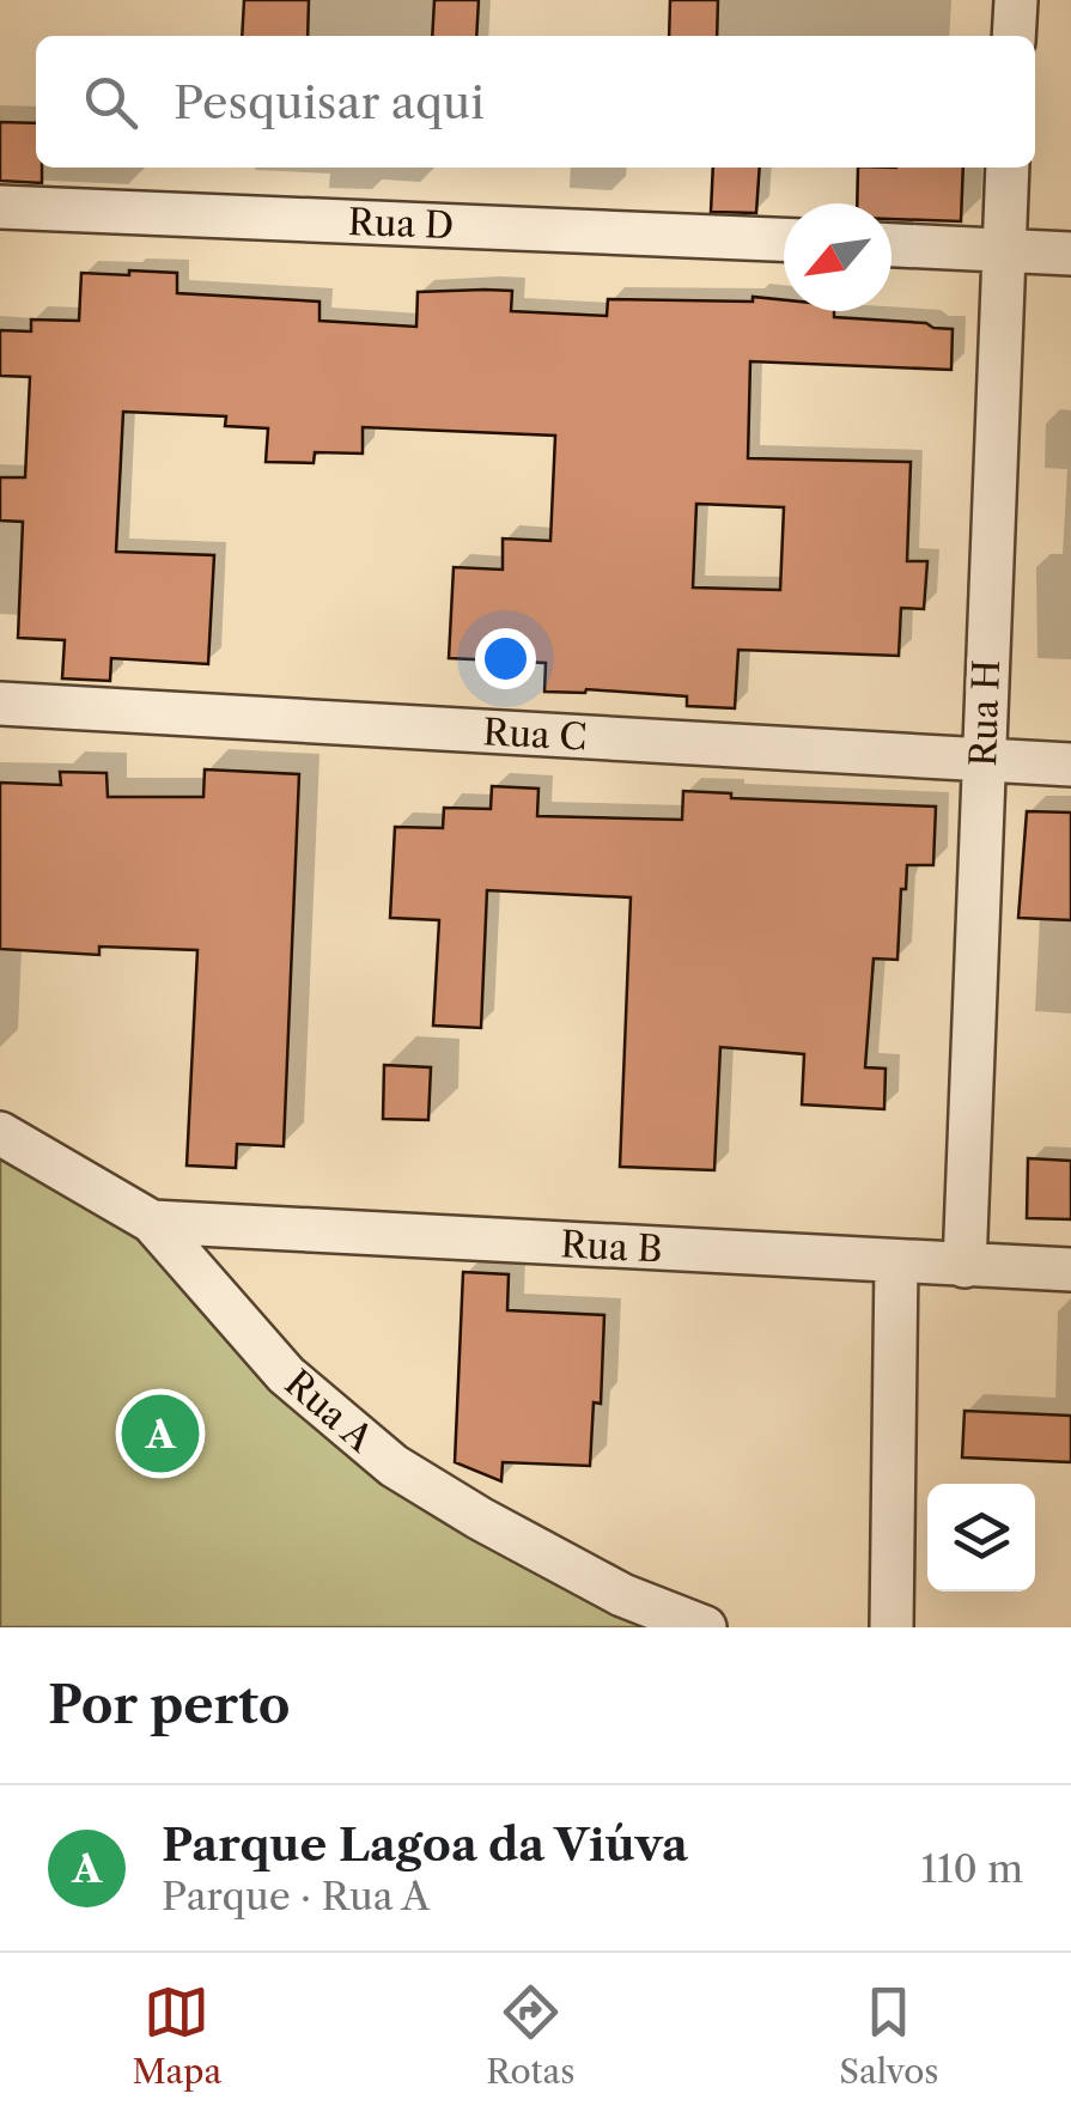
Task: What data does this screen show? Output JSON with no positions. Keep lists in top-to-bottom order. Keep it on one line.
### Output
{"streets":{"street":["Rua D","Rua H","Rua C","Rua B","Rua A"]},"crossings":[["Rua H","Rua C"],["Rua H","Rua B"],["Rua B","Rua A"]],"north":"bottom left","page":{"search":"Pesquisar aqui","pins":"A","heading":"Por perto","list":[{"mark":"A","name":"Parque Lagoa da Viúva","note":"Parque · Rua A","value":"110 m"}],"nav":["Mapa","Rotas","Salvos"]}}
